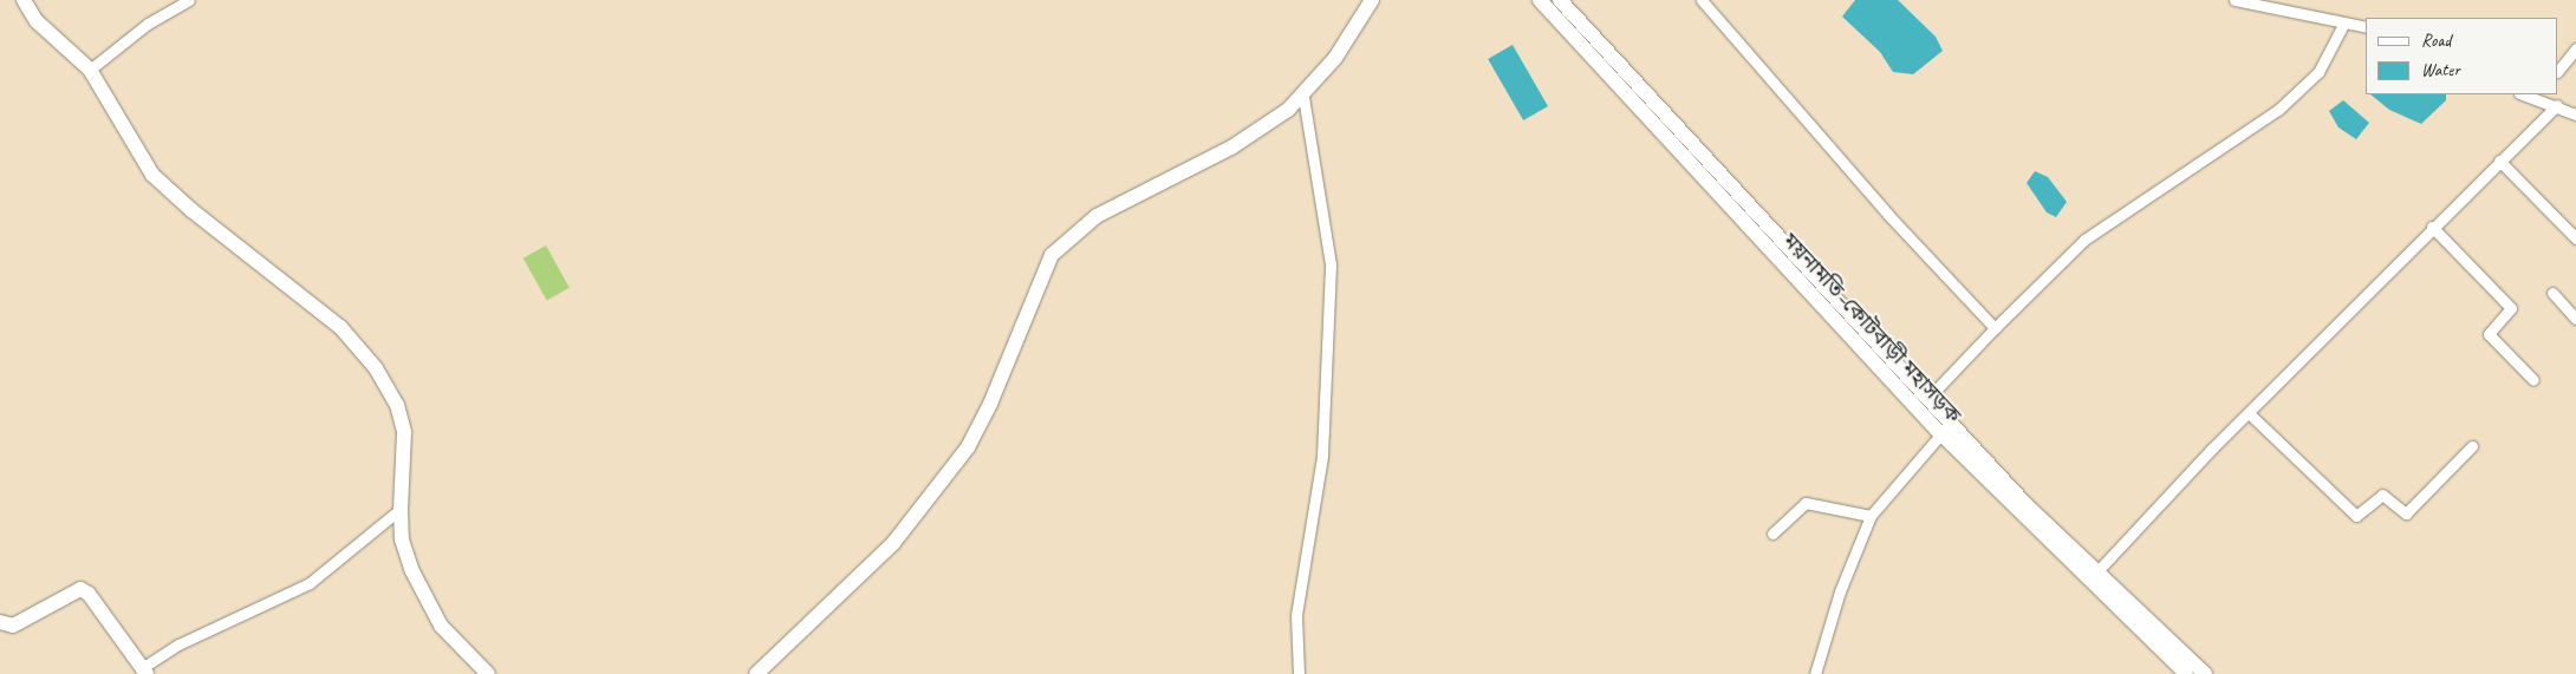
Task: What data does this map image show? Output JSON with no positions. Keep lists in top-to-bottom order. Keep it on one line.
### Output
{"streets":{"main road":["ময়নামতি–কোটবাড়ী মহাসড়ক"]},"legend":["Road","Water"]}
